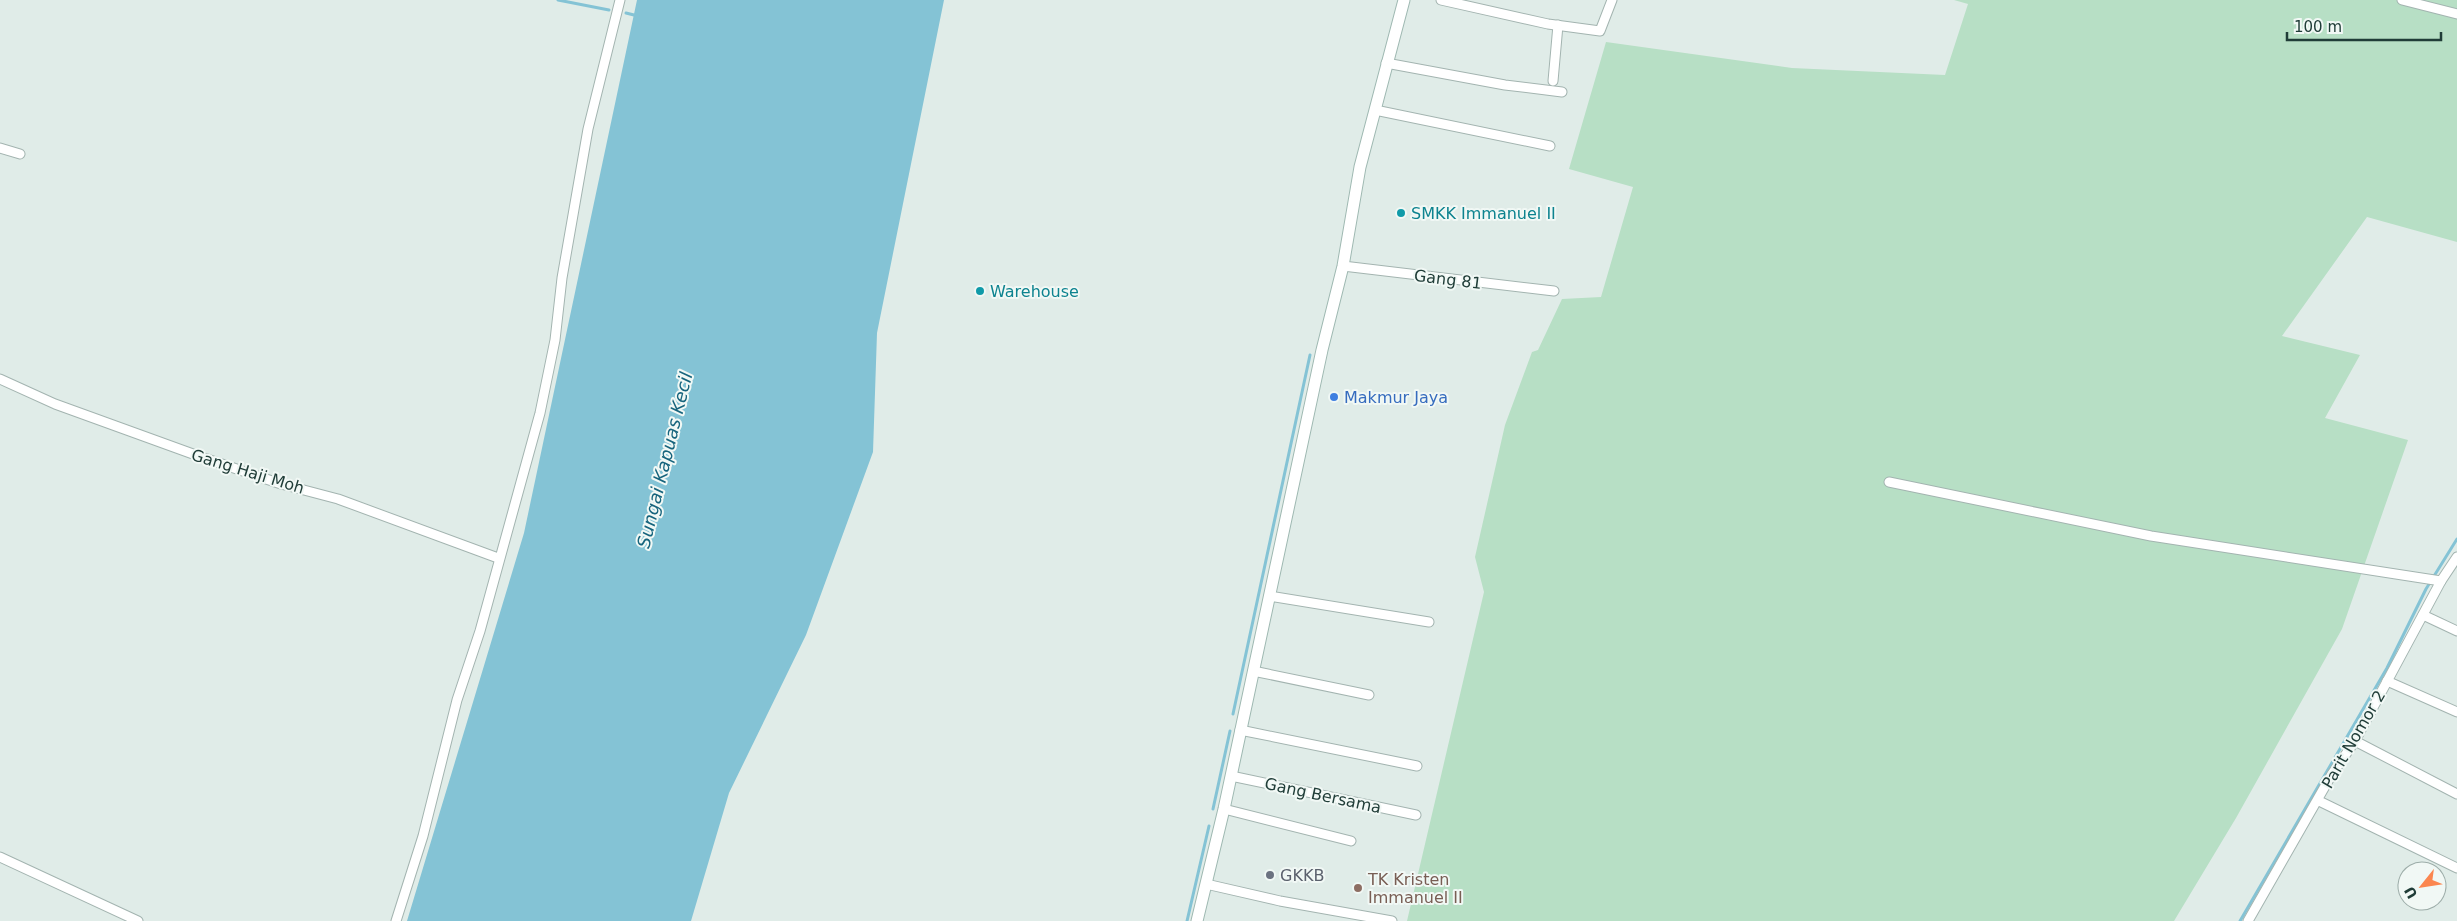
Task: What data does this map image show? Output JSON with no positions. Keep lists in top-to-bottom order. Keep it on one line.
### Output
{"streets":{"street":["Gang 81","Gang Haji Moh","Parit Nomor 2","Gang Bersama"]},"water":["Sungai Kapuas Kecil"],"places":["SMKK Immanuel II","Warehouse","Makmur Jaya","GKKB","TK Kristen Immanuel II"],"scale_bar":"100 m","north":"bottom left"}
